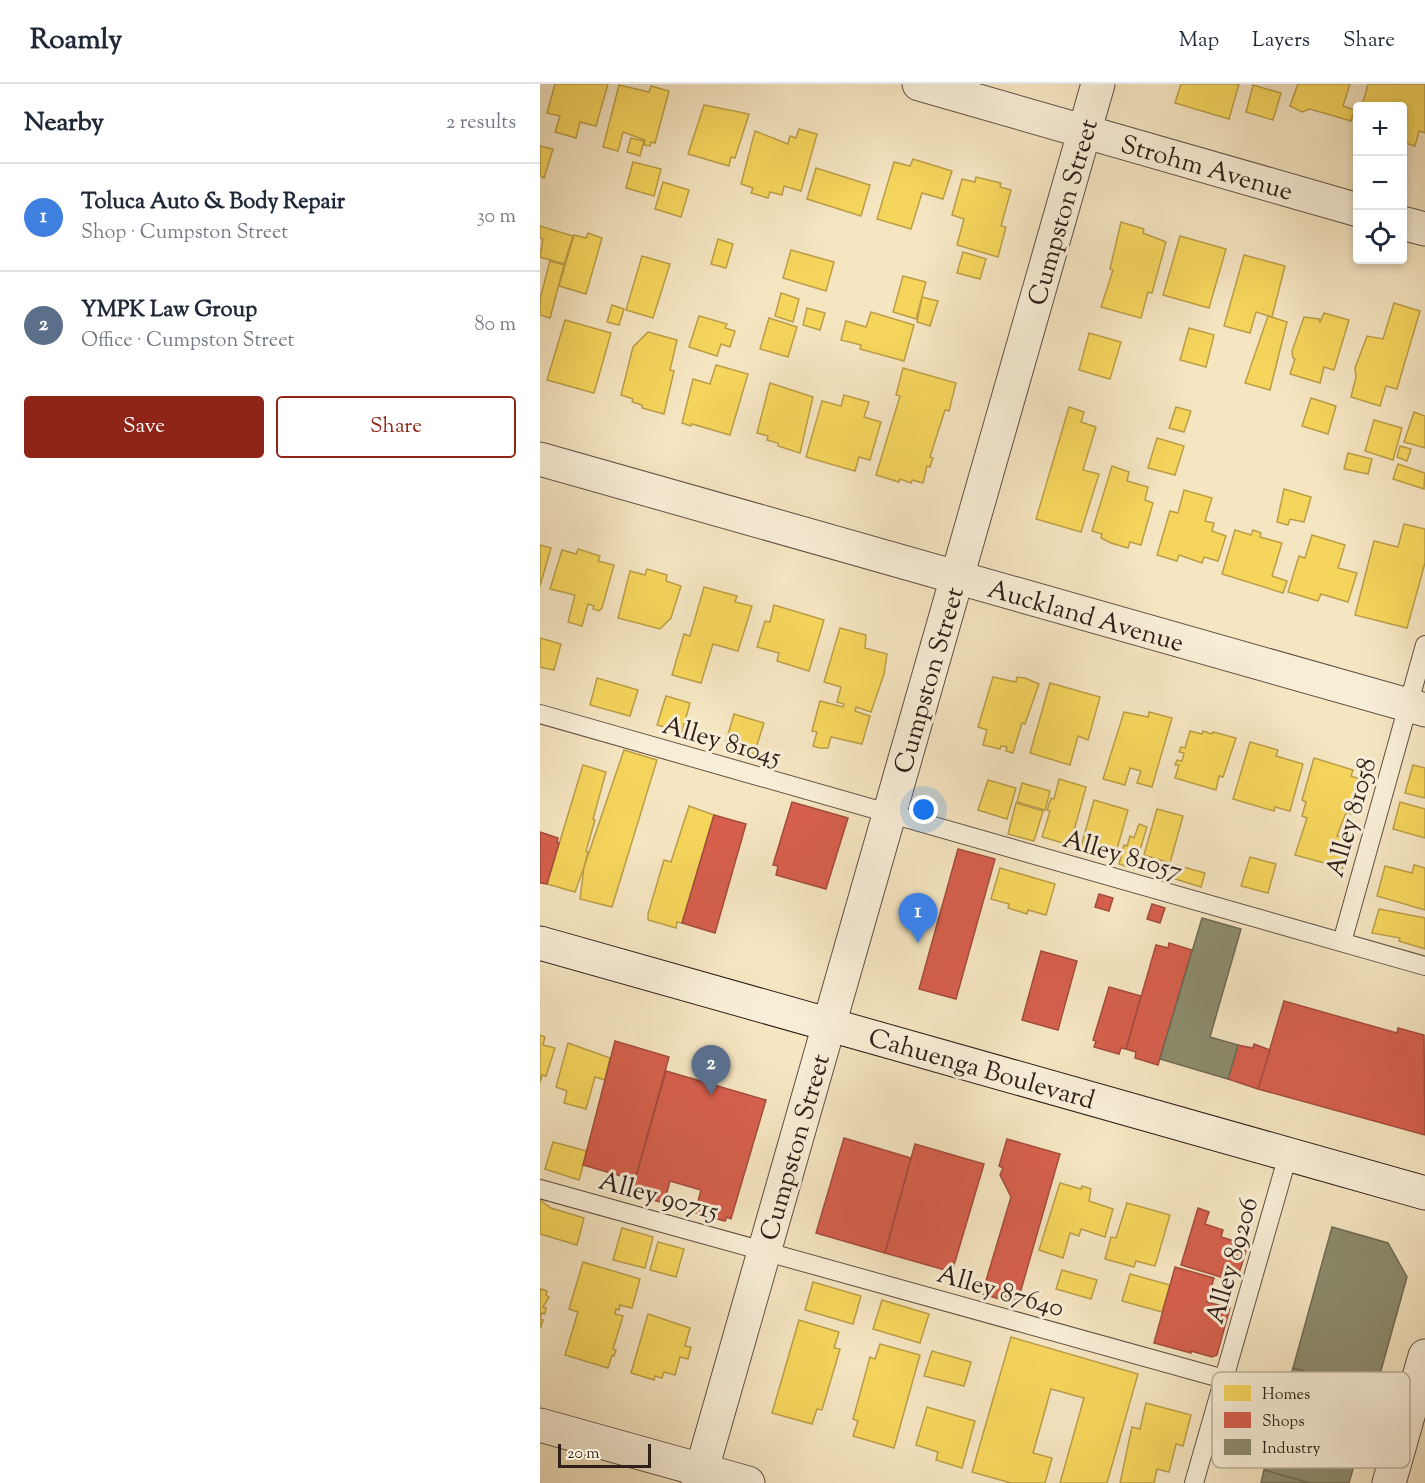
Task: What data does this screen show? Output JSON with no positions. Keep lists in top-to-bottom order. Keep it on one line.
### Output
{"streets":{"street":["Strohm Avenue","Cumpston Street","Auckland Avenue","Cahuenga Boulevard"],"lane":["Alley 81045","Alley 81058","Alley 81057","Alley 90715","Alley 89206","Alley 87640"]},"crossings":[["Strohm Avenue","Cumpston Street"],["Cumpston Street","Auckland Avenue"],["Cumpston Street","Alley 81045"],["Cumpston Street","Alley 81057"],["Cumpston Street","Cahuenga Boulevard"],["Cumpston Street","Alley 90715"],["Cumpston Street","Alley 87640"],["Auckland Avenue","Alley 81058"],["Alley 81045","Alley 81057"],["Alley 81058","Alley 81057"],["Cahuenga Boulevard","Alley 89206"],["Alley 90715","Alley 87640"]],"legend":["Homes","Shops","Industry"],"scale_bar":"20 m","page":{"header":"Roamly","nav":["Map","Layers","Share"],"heading":["Nearby","2 results"],"map_buttons":["+","−"],"list":[{"mark":"1","name":"Toluca Auto & Body Repair","note":"Shop · Cumpston Street","value":"30 m"},{"mark":"2","name":"YMPK Law Group","note":"Office · Cumpston Street","value":"80 m"}],"buttons":["Save","Share"],"pins":["1","2"],"scale":"20 m"}}
